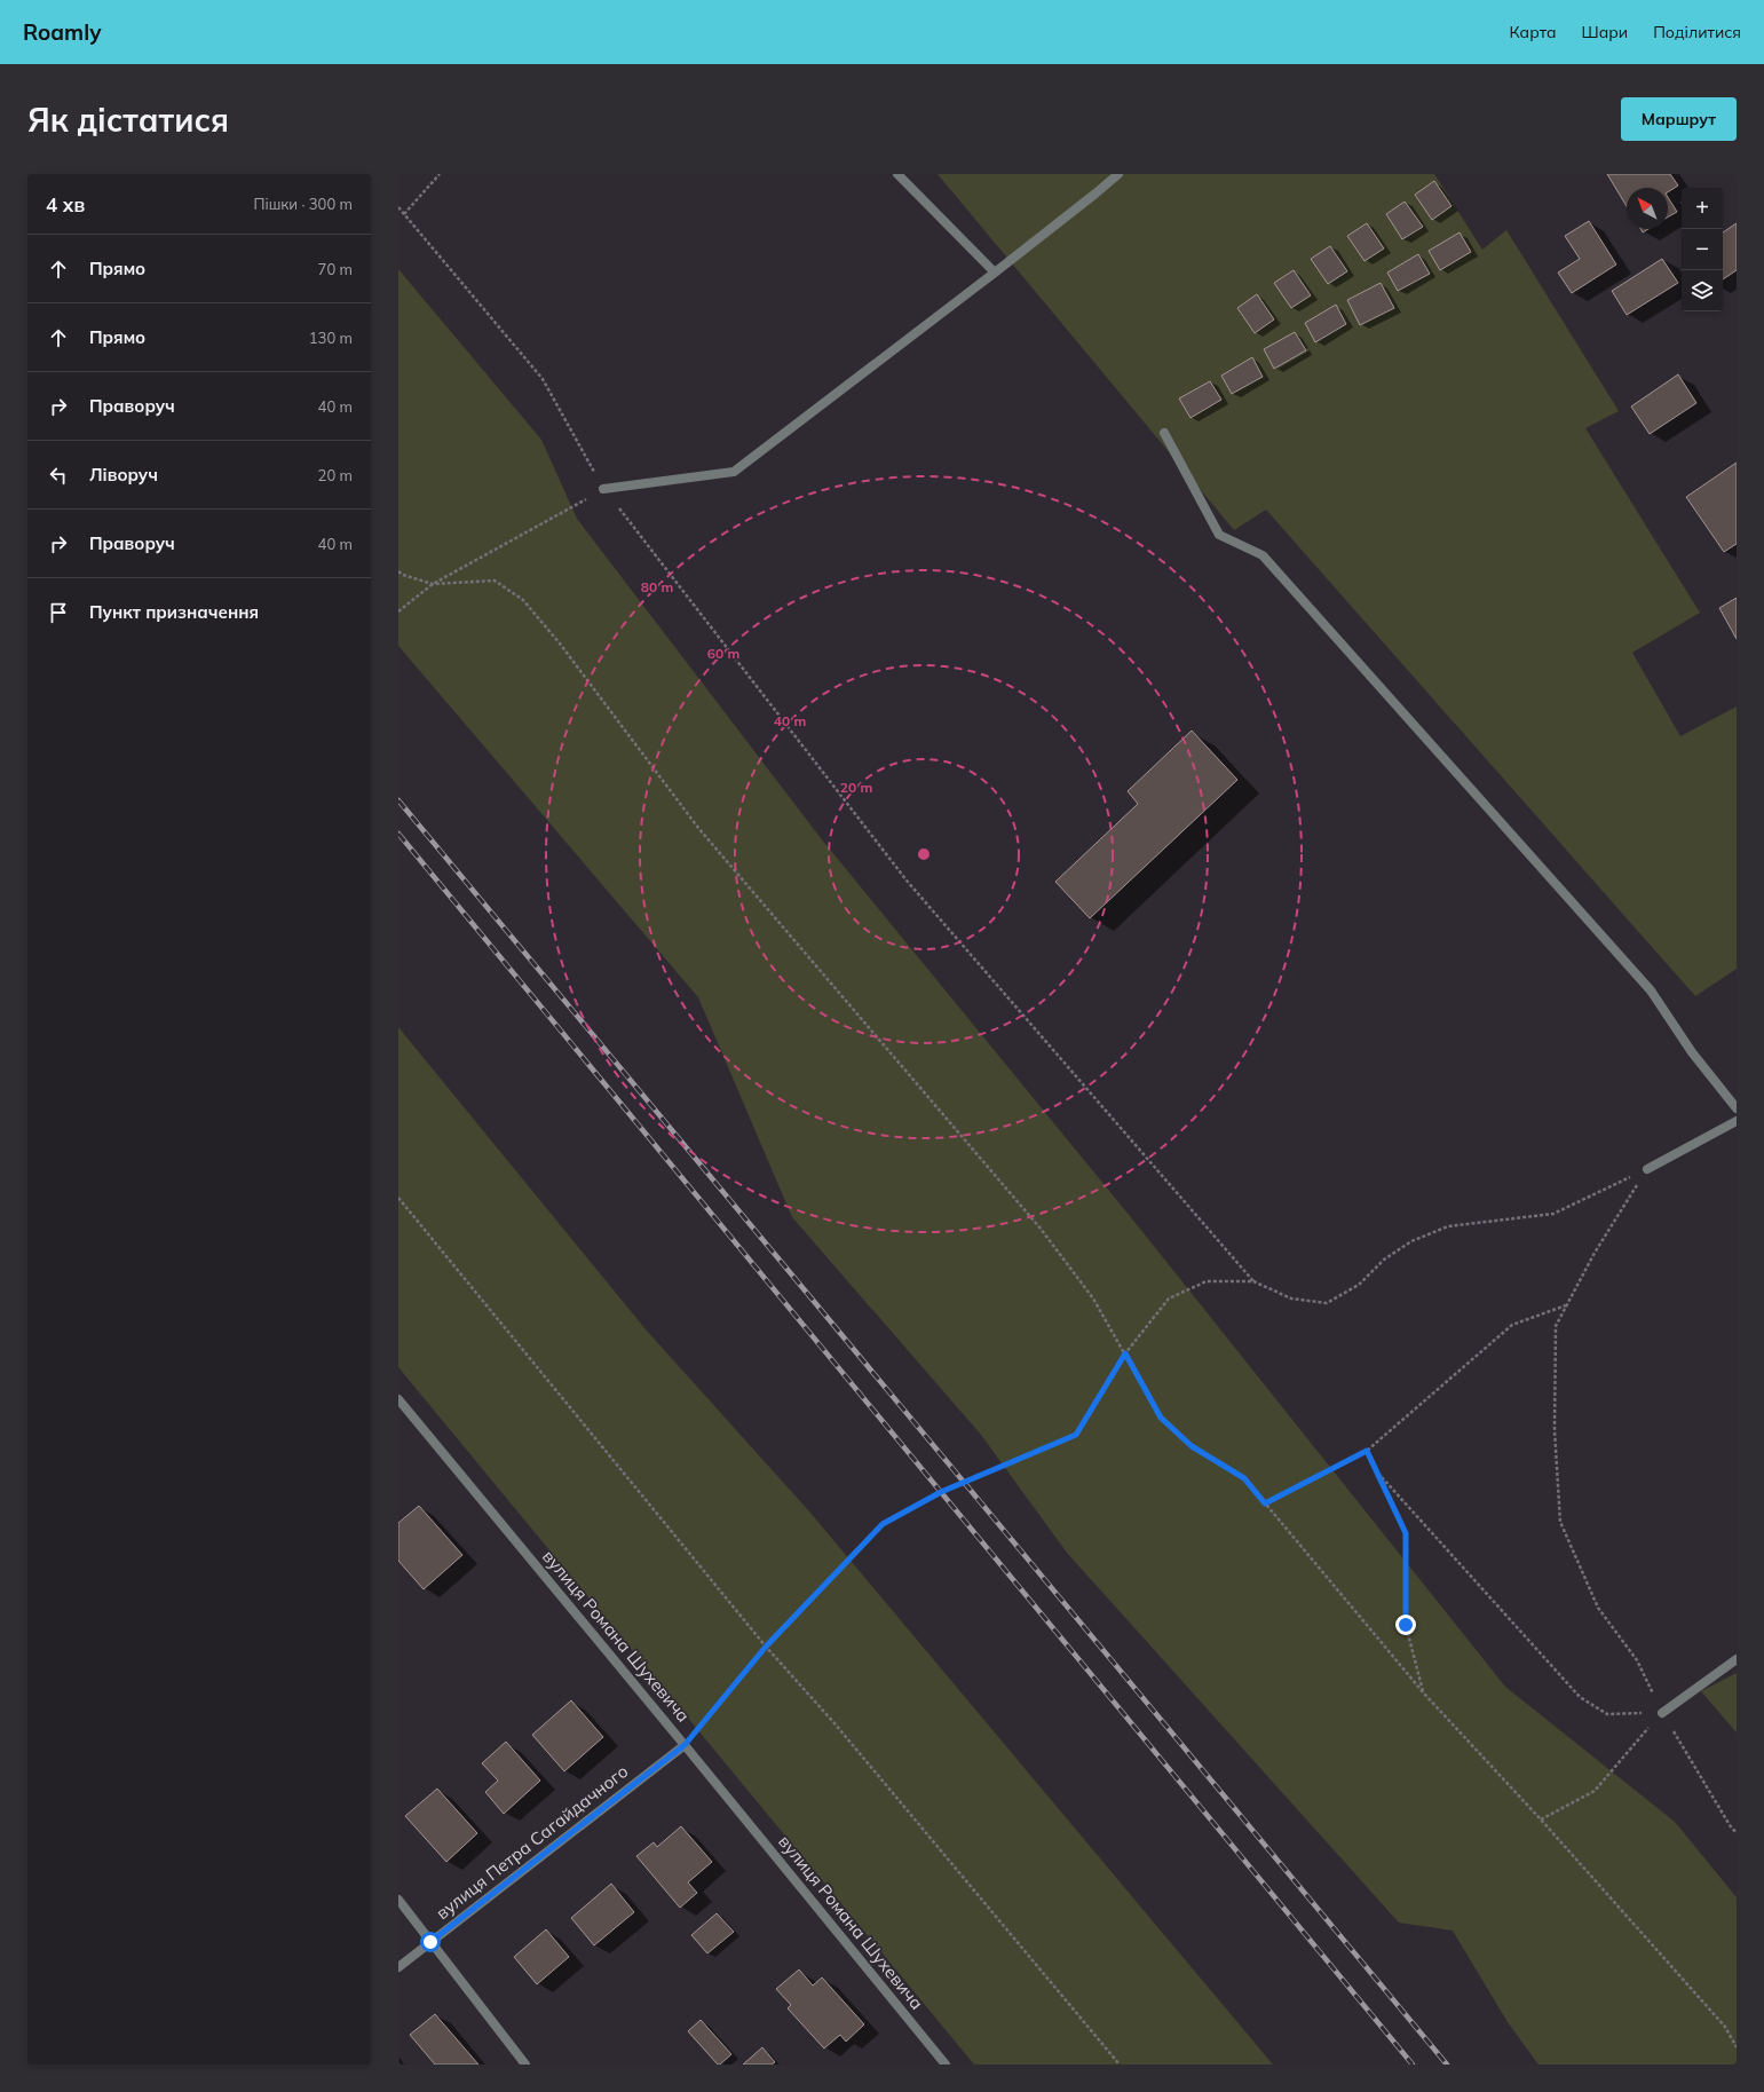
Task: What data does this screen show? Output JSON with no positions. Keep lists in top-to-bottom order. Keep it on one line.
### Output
{"streets":{"street":["вулиця Романа Шухевича","вулиця Петра Сагайдачного"]},"crossings":[["вулиця Романа Шухевича","вулиця Петра Сагайдачного"]],"north":"top left","page":{"header":"Roamly","nav":["Карта","Шари","Поділитися"],"buttons":"Маршрут","title":"Як дістатися","heading":["4 хв","Пішки · 300 m"],"map_buttons":["+","−"],"list":[["Прямо","70 m"],["Прямо","130 m"],["Праворуч","40 m"],["Ліворуч","20 m"],["Праворуч","40 m"],"Пункт призначення"]},"rings":["80 m","60 m","40 m","20 m"]}
